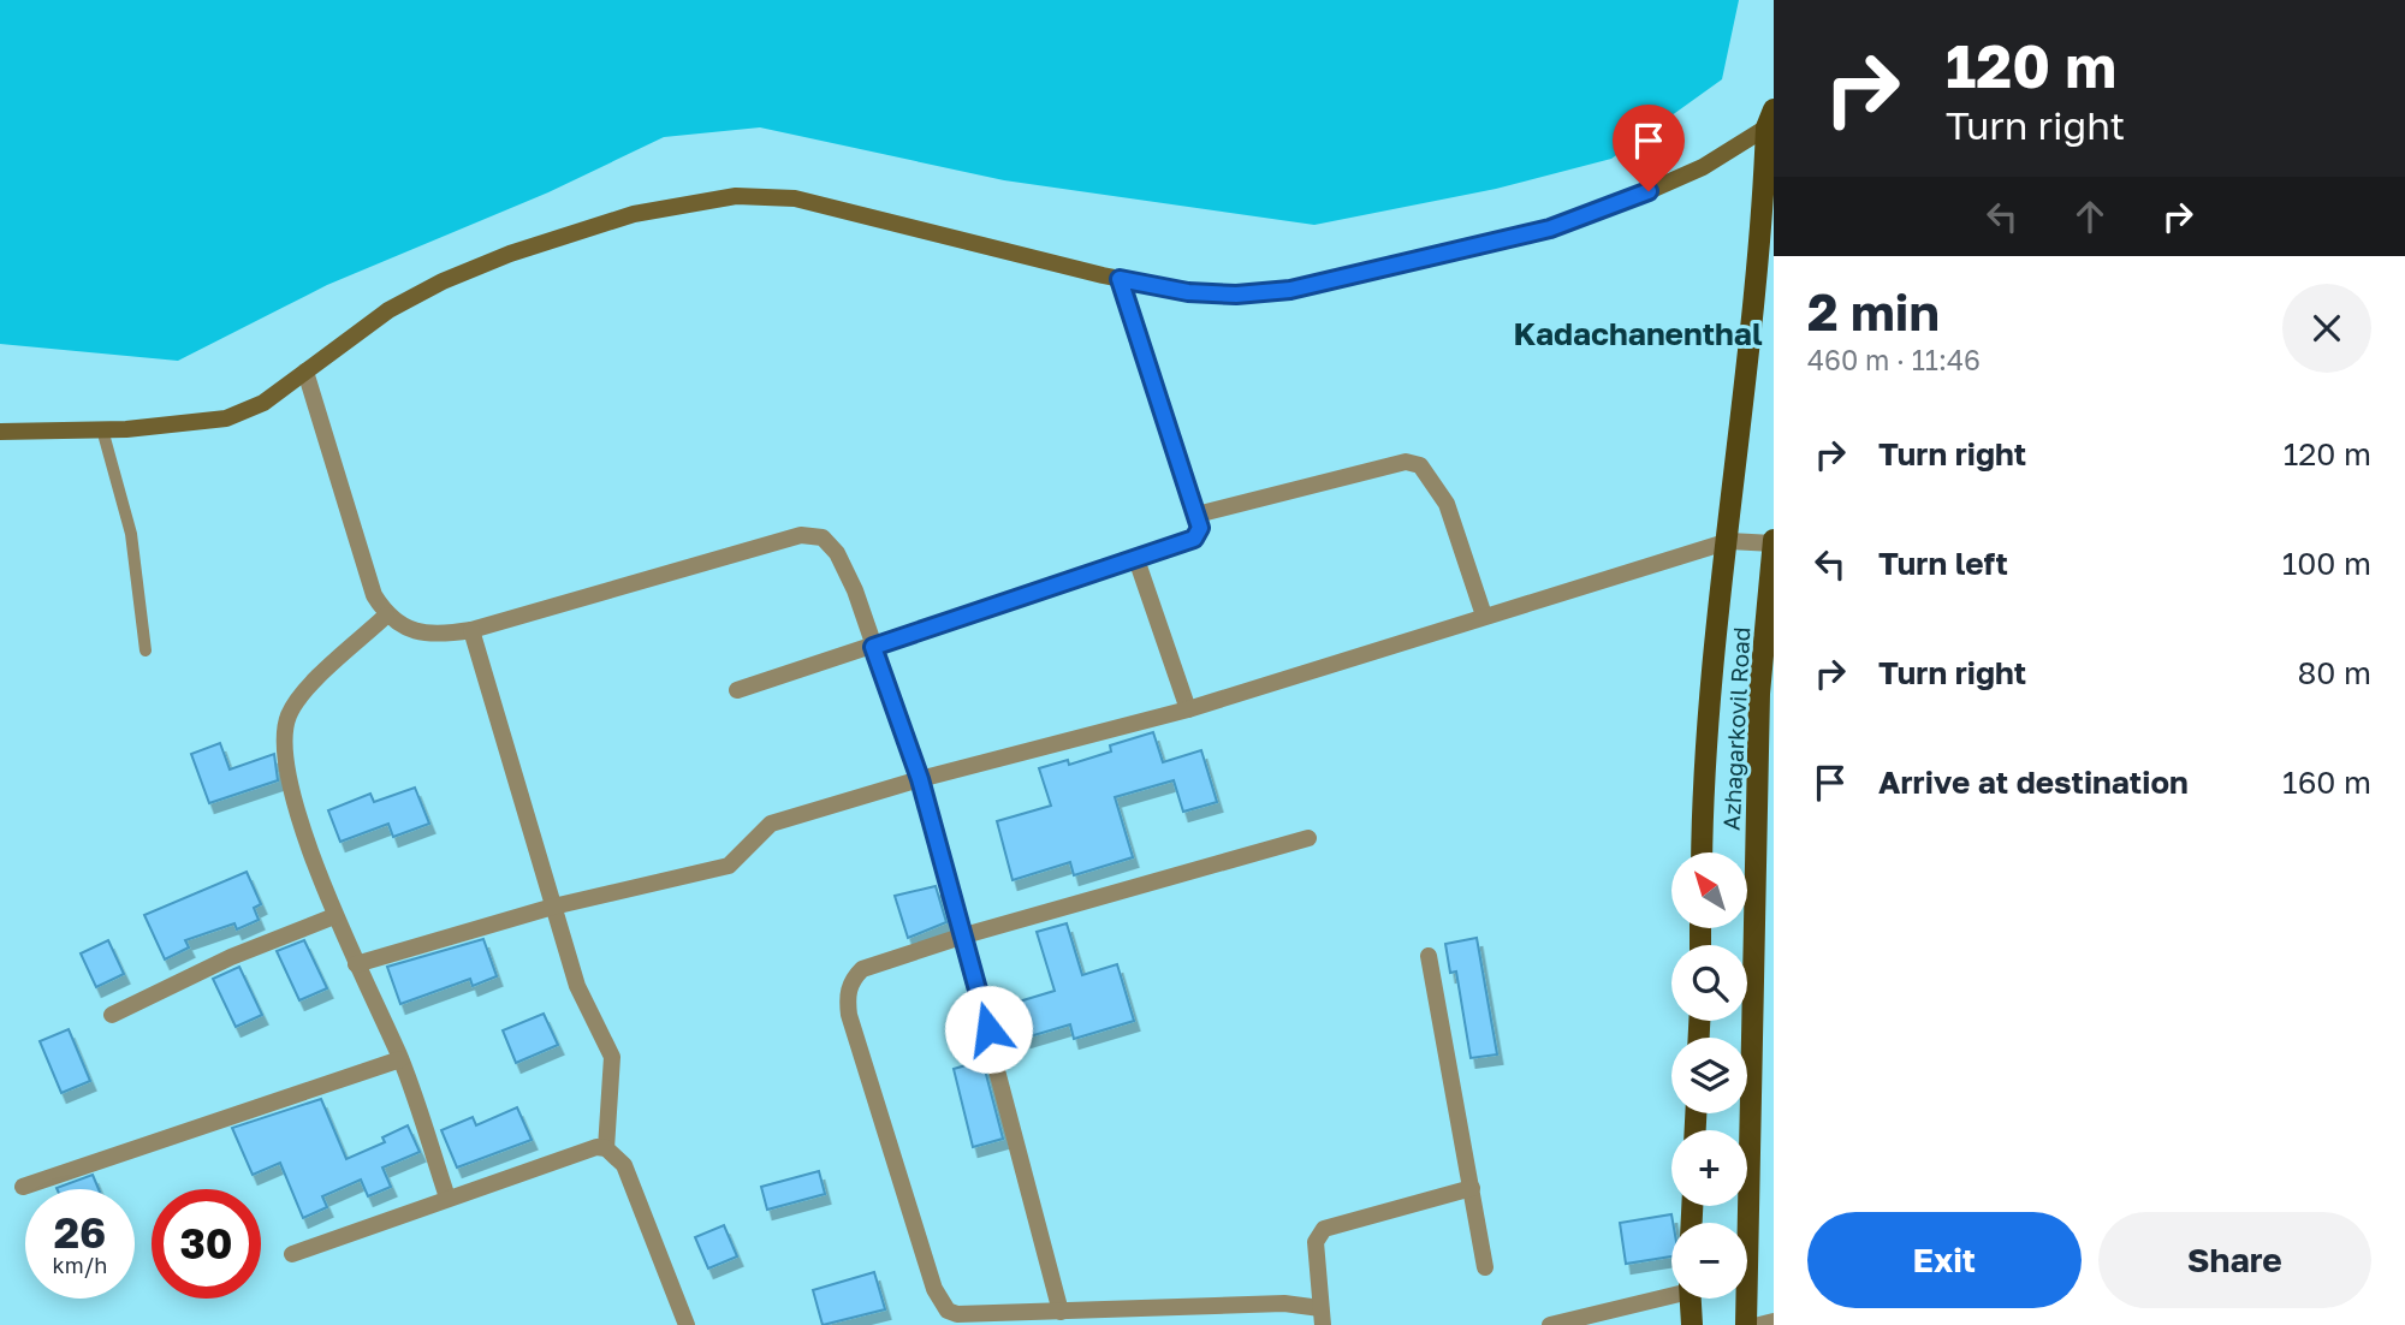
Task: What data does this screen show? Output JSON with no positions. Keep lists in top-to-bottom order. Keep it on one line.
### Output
{"streets":{"main road":["Azhagarkovil Road"]},"districts":["Kadachanenthal"],"north":"top left","page":{"turn":["120 m","Turn right"],"heading":["2 min","460 m · 11:46"],"list":[{"name":"Turn right","value":"120 m"},{"name":"Turn left","value":"100 m"},{"name":"Turn right","value":"80 m"},{"name":"Arrive at destination","value":"160 m"}],"map_buttons":["+","−"],"speed":"26 km/h","limit":"30","buttons":["Exit","Share"]}}
